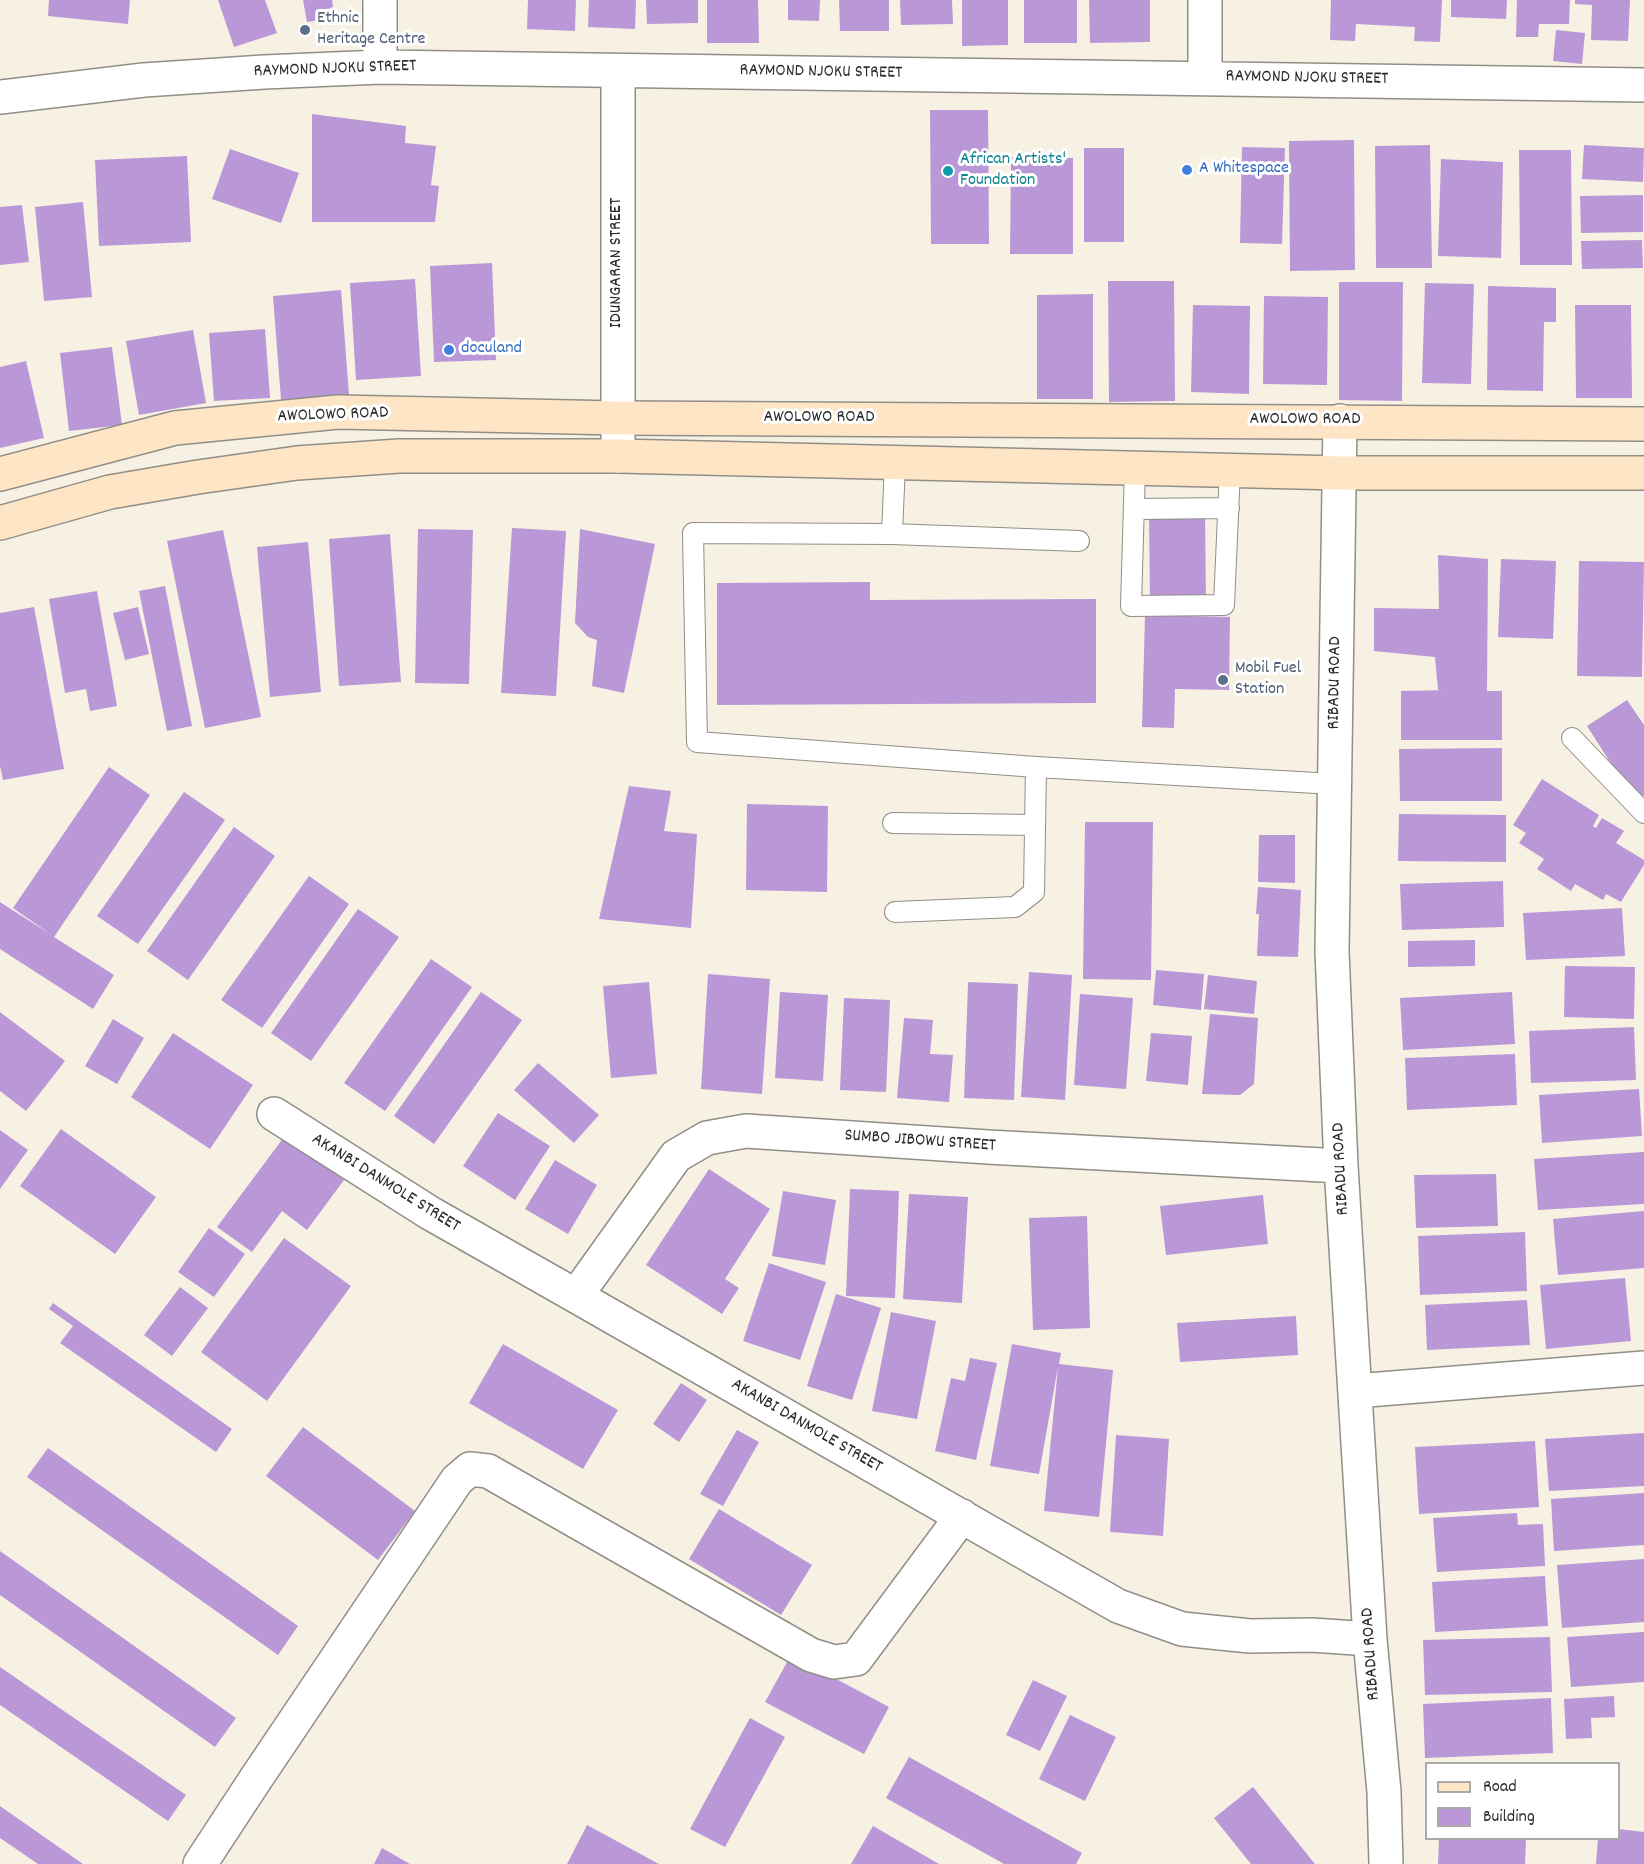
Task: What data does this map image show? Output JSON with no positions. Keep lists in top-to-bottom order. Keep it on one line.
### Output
{"streets":{"main road":["AWOLOWO ROAD"],"street":["RAYMOND NJOKU STREET","IDUNGARAN STREET","RIBADU ROAD","SUMBO JIBOWU STREET","AKANBI DANMOLE STREET"]},"crossings":[["RAYMOND NJOKU STREET","IDUNGARAN STREET"],["IDUNGARAN STREET","AWOLOWO ROAD"],["AWOLOWO ROAD","RIBADU ROAD"],["RIBADU ROAD","SUMBO JIBOWU STREET"],["RIBADU ROAD","AKANBI DANMOLE STREET"],["SUMBO JIBOWU STREET","AKANBI DANMOLE STREET"]],"places":["Ethnic Heritage Centre","A Whitespace","African Artists' Foundation","doculand","Mobil Fuel Station"],"legend":["Road","Building"]}
